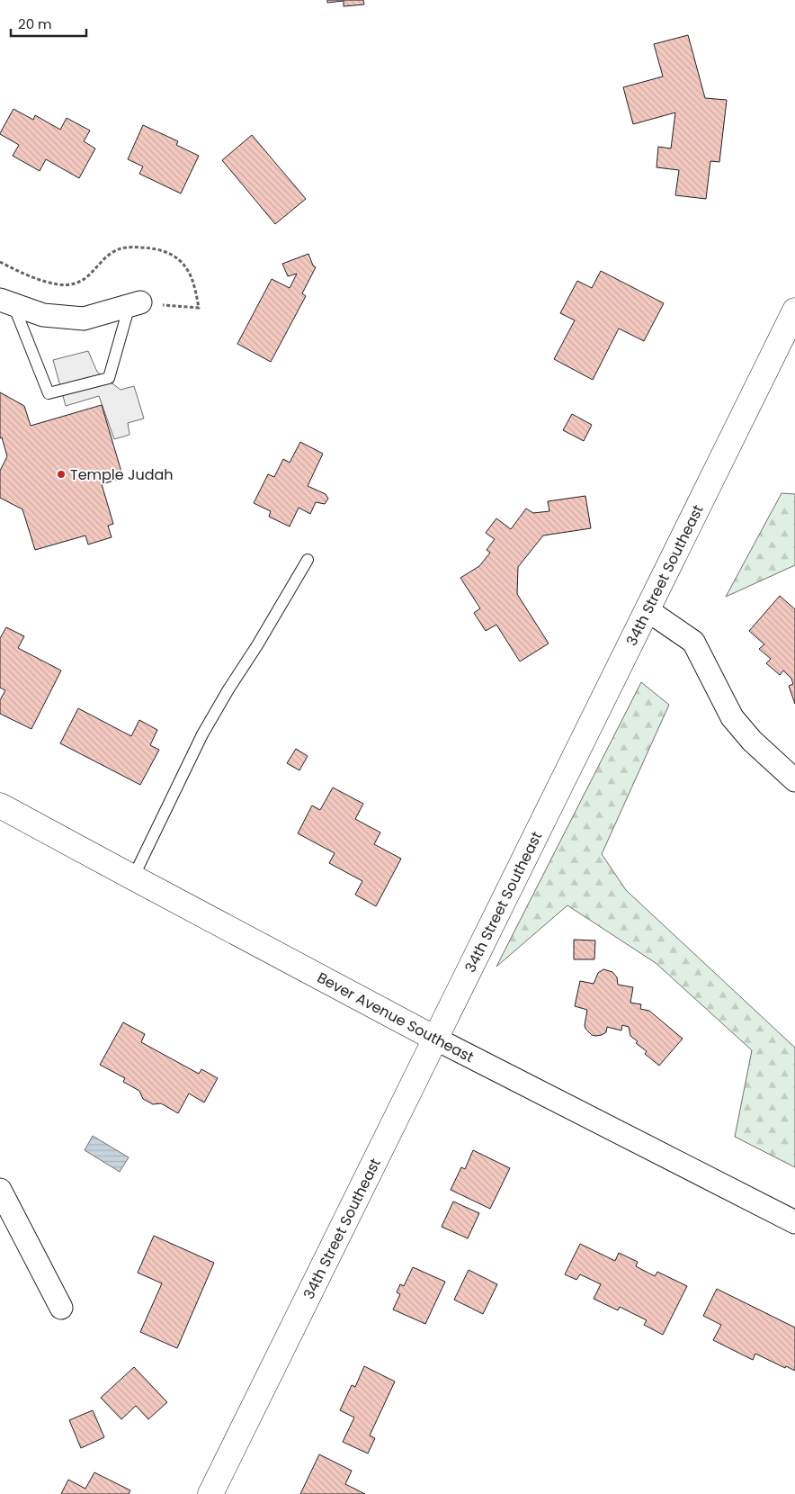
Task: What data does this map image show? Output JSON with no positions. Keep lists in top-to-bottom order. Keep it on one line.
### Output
{"streets":{"street":["34th Street Southeast","Bever Avenue Southeast"]},"crossings":[["34th Street Southeast","Bever Avenue Southeast"]],"places":["Temple Judah"],"scale_bar":"20 m"}
